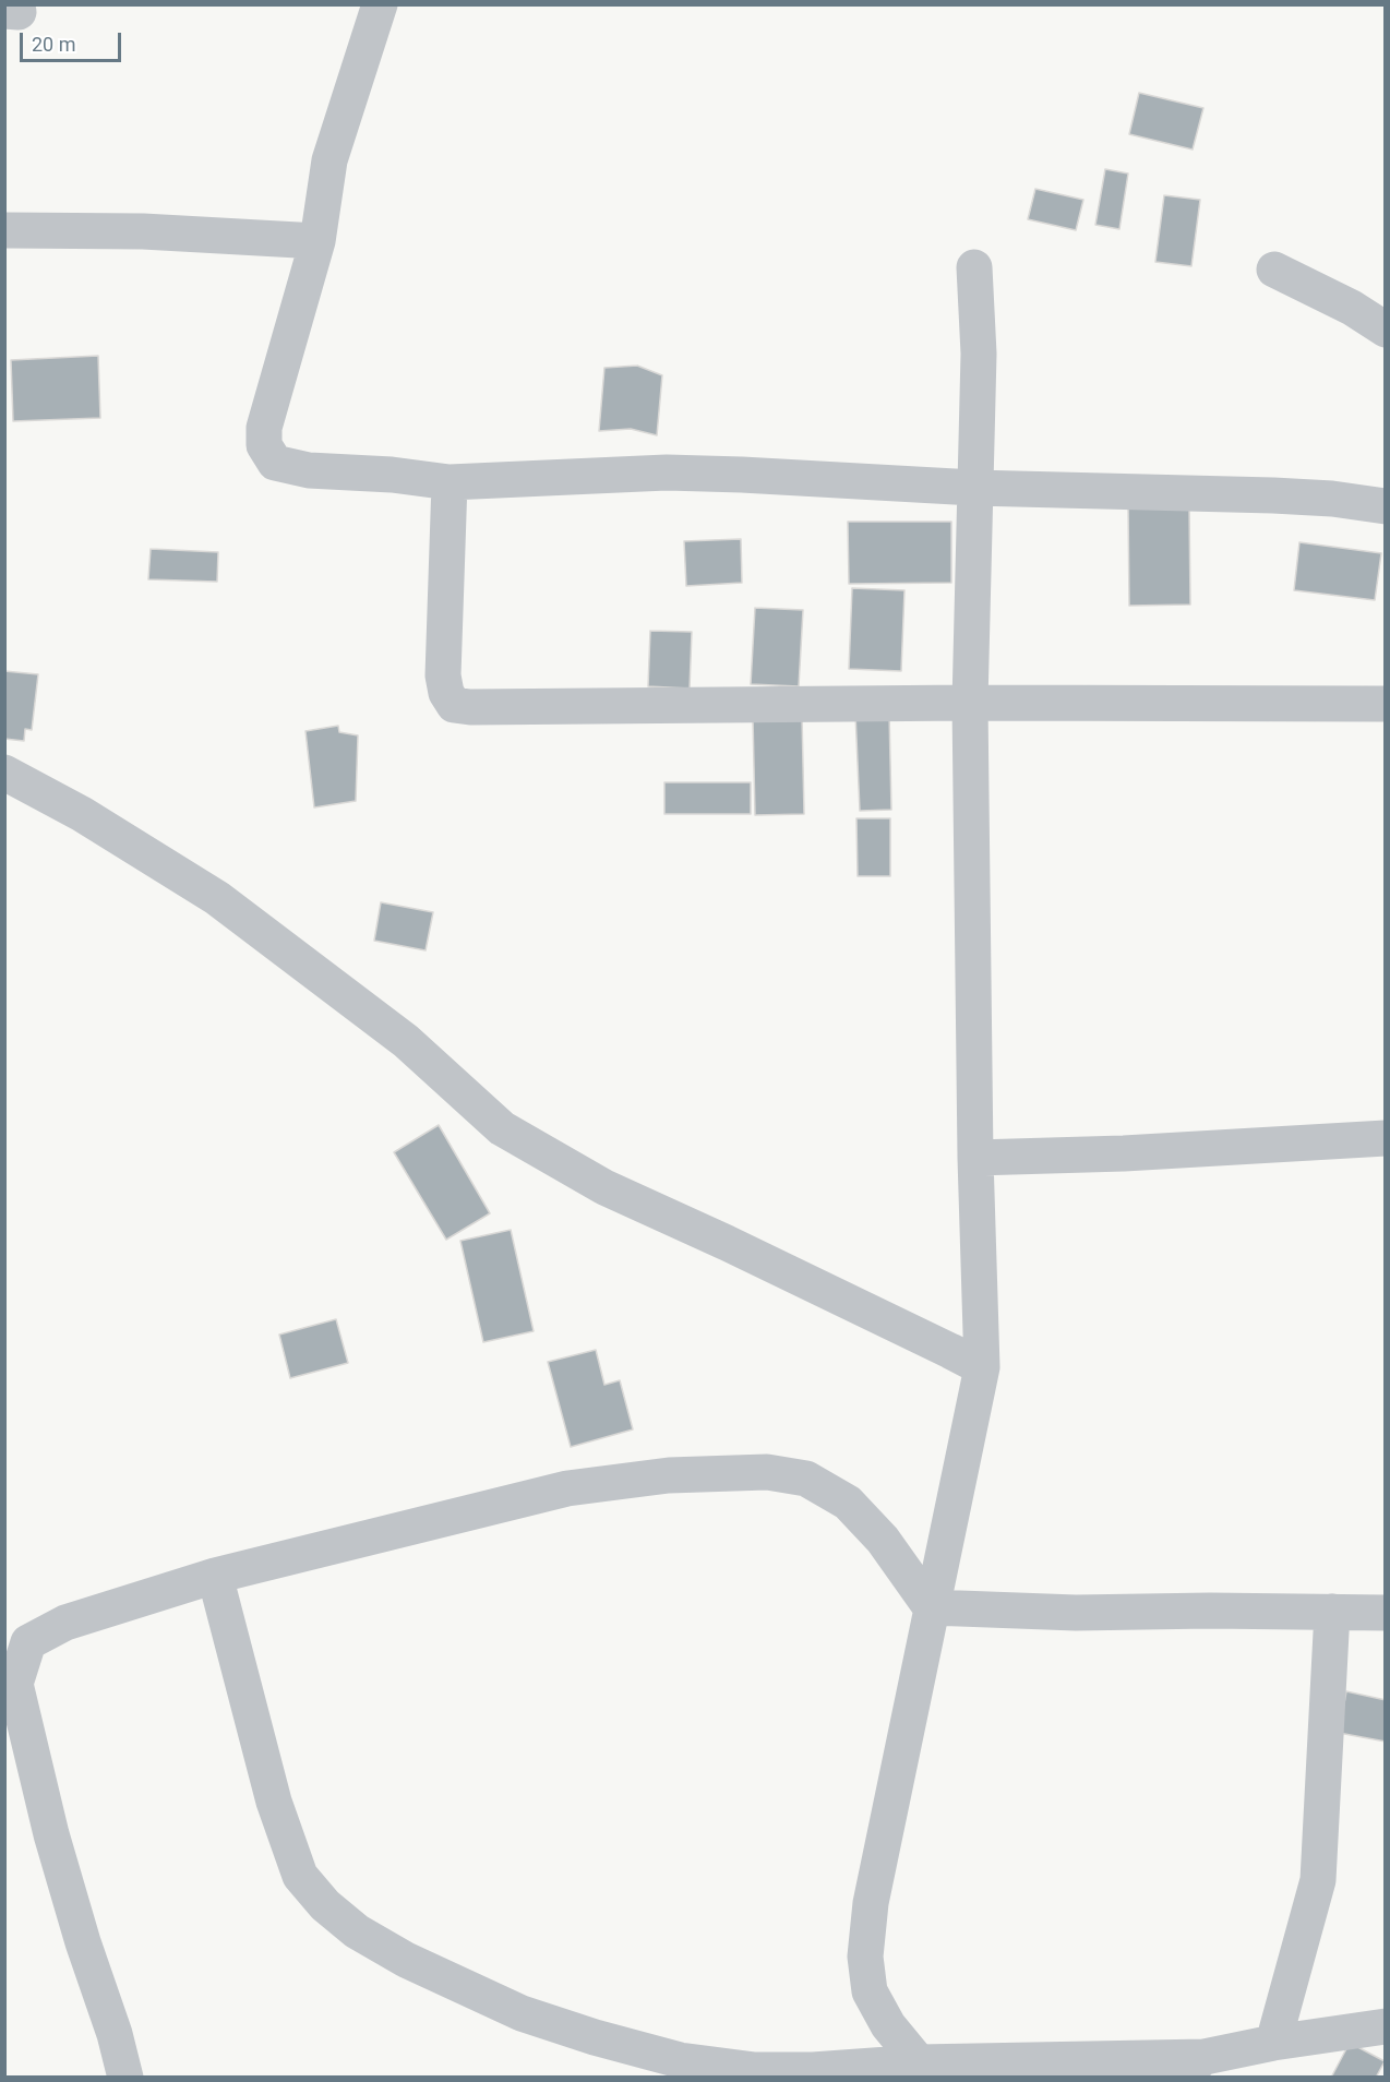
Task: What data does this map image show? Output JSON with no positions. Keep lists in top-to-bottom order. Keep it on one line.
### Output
{"scale_bar":"20 m"}
